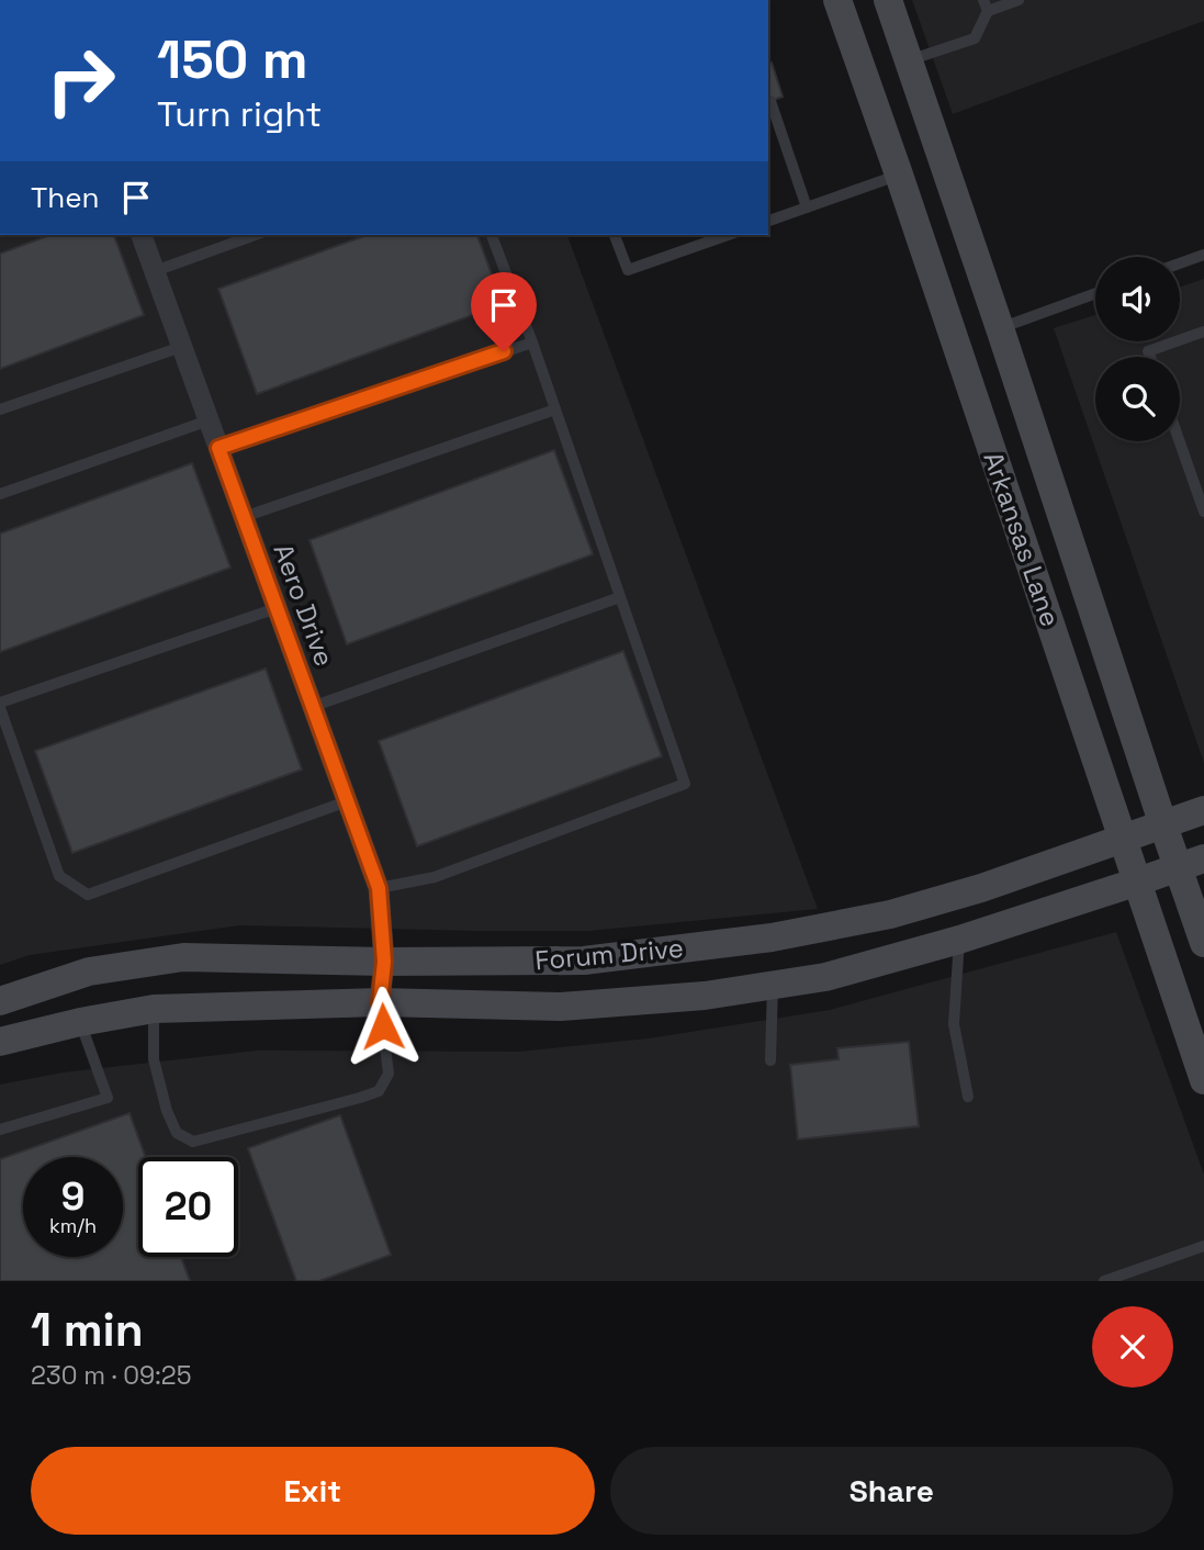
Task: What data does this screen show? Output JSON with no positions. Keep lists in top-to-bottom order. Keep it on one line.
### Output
{"streets":{"street":["Arkansas Lane","Aero Drive","Forum Drive"]},"crossings":[["Arkansas Lane","Forum Drive"],["Aero Drive","Forum Drive"]],"page":{"turn":["150 m","Turn right"],"then":"Then","speed":"9 km/h","limit":"20","heading":["1 min","230 m · 09:25"],"buttons":["Exit","Share"]}}
